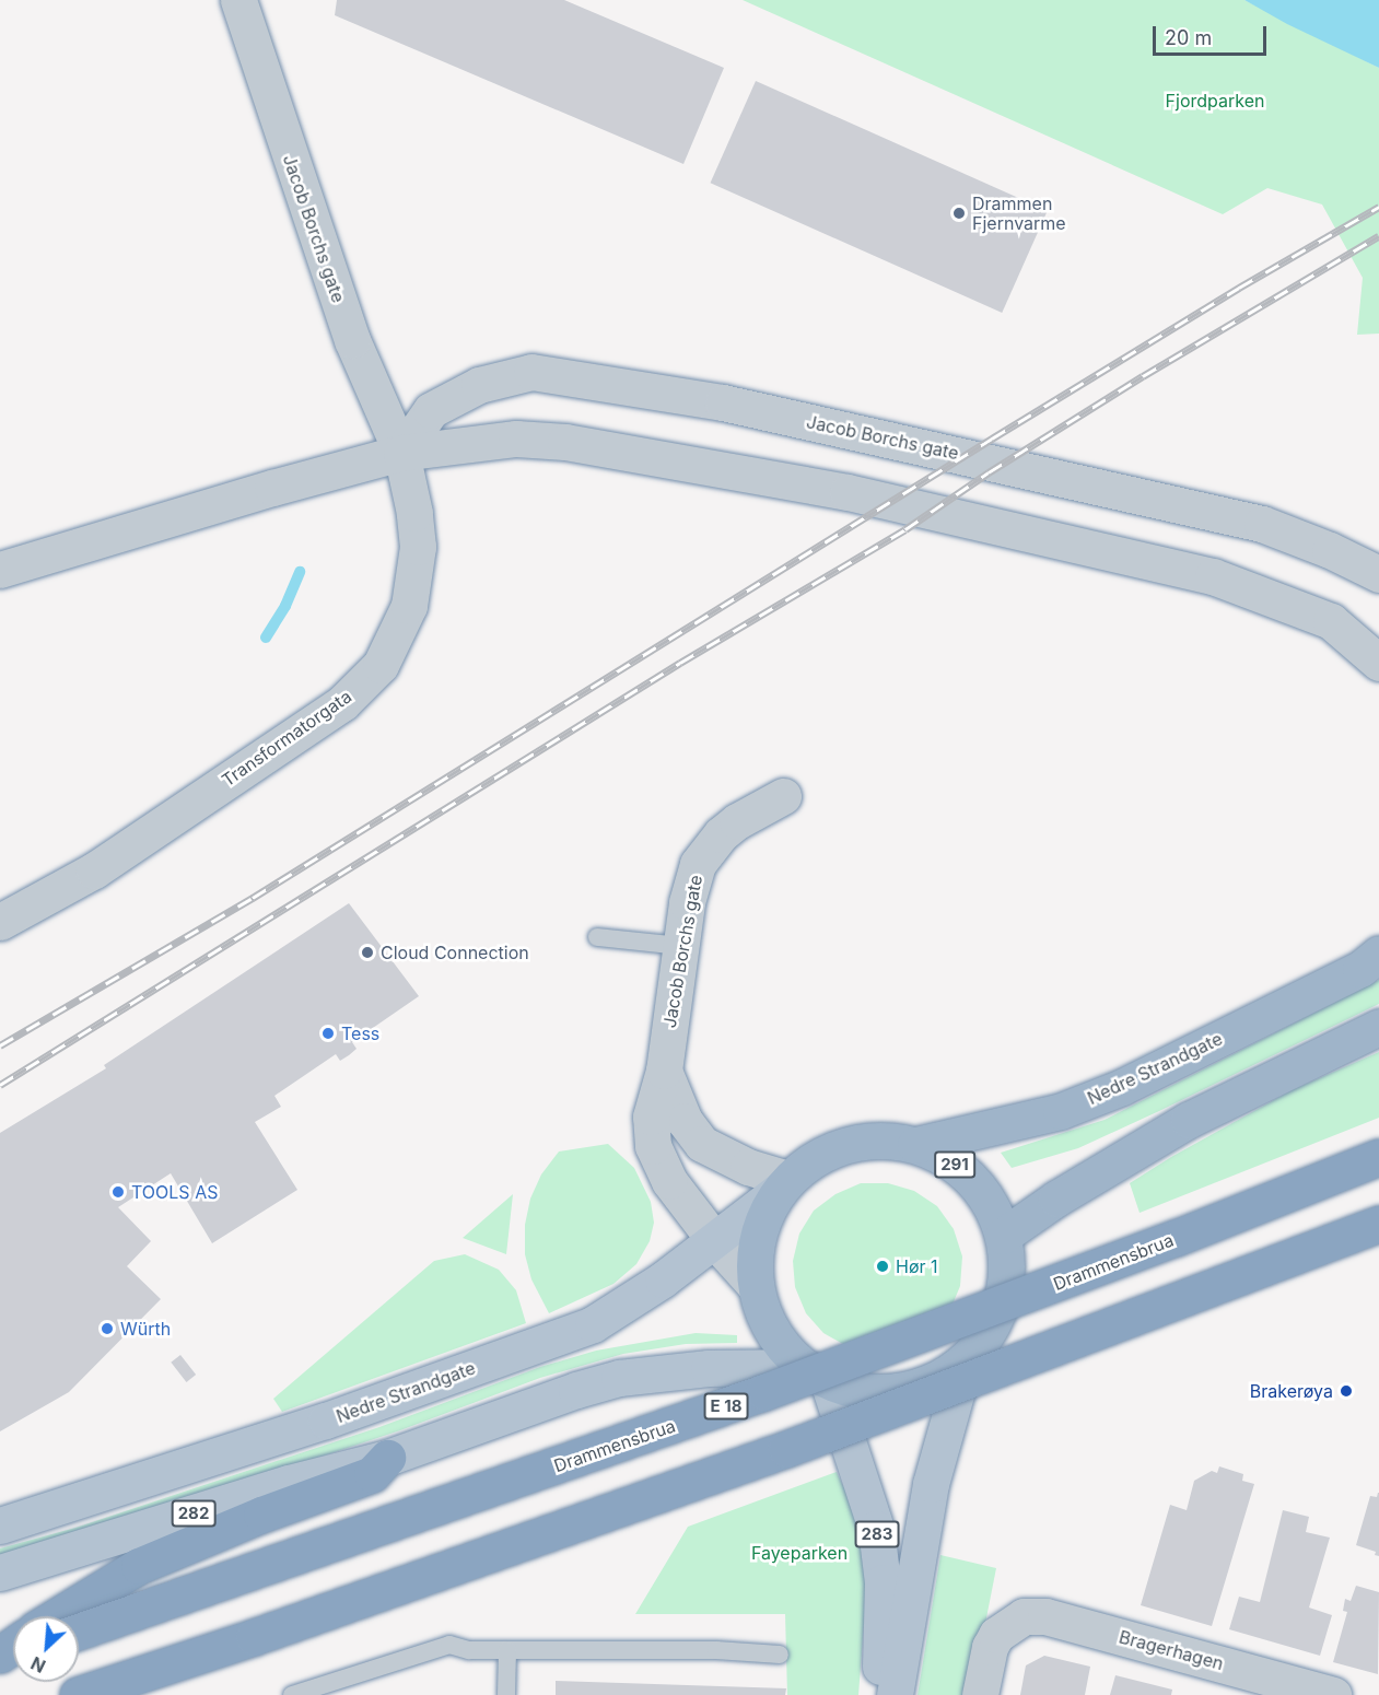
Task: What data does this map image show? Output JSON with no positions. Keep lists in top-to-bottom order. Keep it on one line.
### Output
{"streets":{"highway":["Nedre Strandgate","291","Drammensbrua","E 18"],"main road":["282","283"],"street":["Jacob Borchs gate","Transformatorgata","Bragerhagen"]},"crossings":[["Jacob Borchs gate","Transformatorgata"],["Jacob Borchs gate","Nedre Strandgate"],["Jacob Borchs gate","291"],["Nedre Strandgate","291"],["291","E 18"],["291","283"],["E 18","282"],["E 18","283"]],"parks":["Fjordparken","Fayeparken"],"places":["Drammen Fjernvarme","Cloud Connection","Tess","TOOLS AS","Hør 1","Würth","Brakerøya"],"scale_bar":"20 m","north":"bottom left"}
